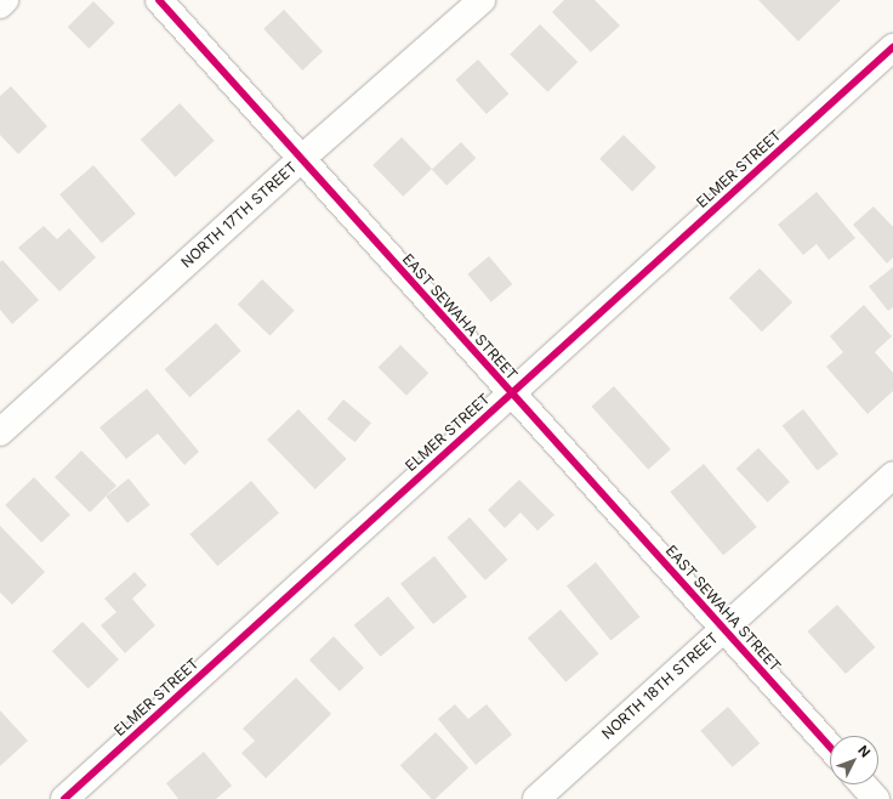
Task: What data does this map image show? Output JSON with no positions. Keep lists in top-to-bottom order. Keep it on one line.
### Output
{"streets":{"street":["ELMER STREET","NORTH 17TH STREET","EAST SEWAHA STREET","NORTH 18TH STREET"]},"crossings":[["ELMER STREET","EAST SEWAHA STREET"],["NORTH 17TH STREET","EAST SEWAHA STREET"],["EAST SEWAHA STREET","NORTH 18TH STREET"]],"north":"top right"}
